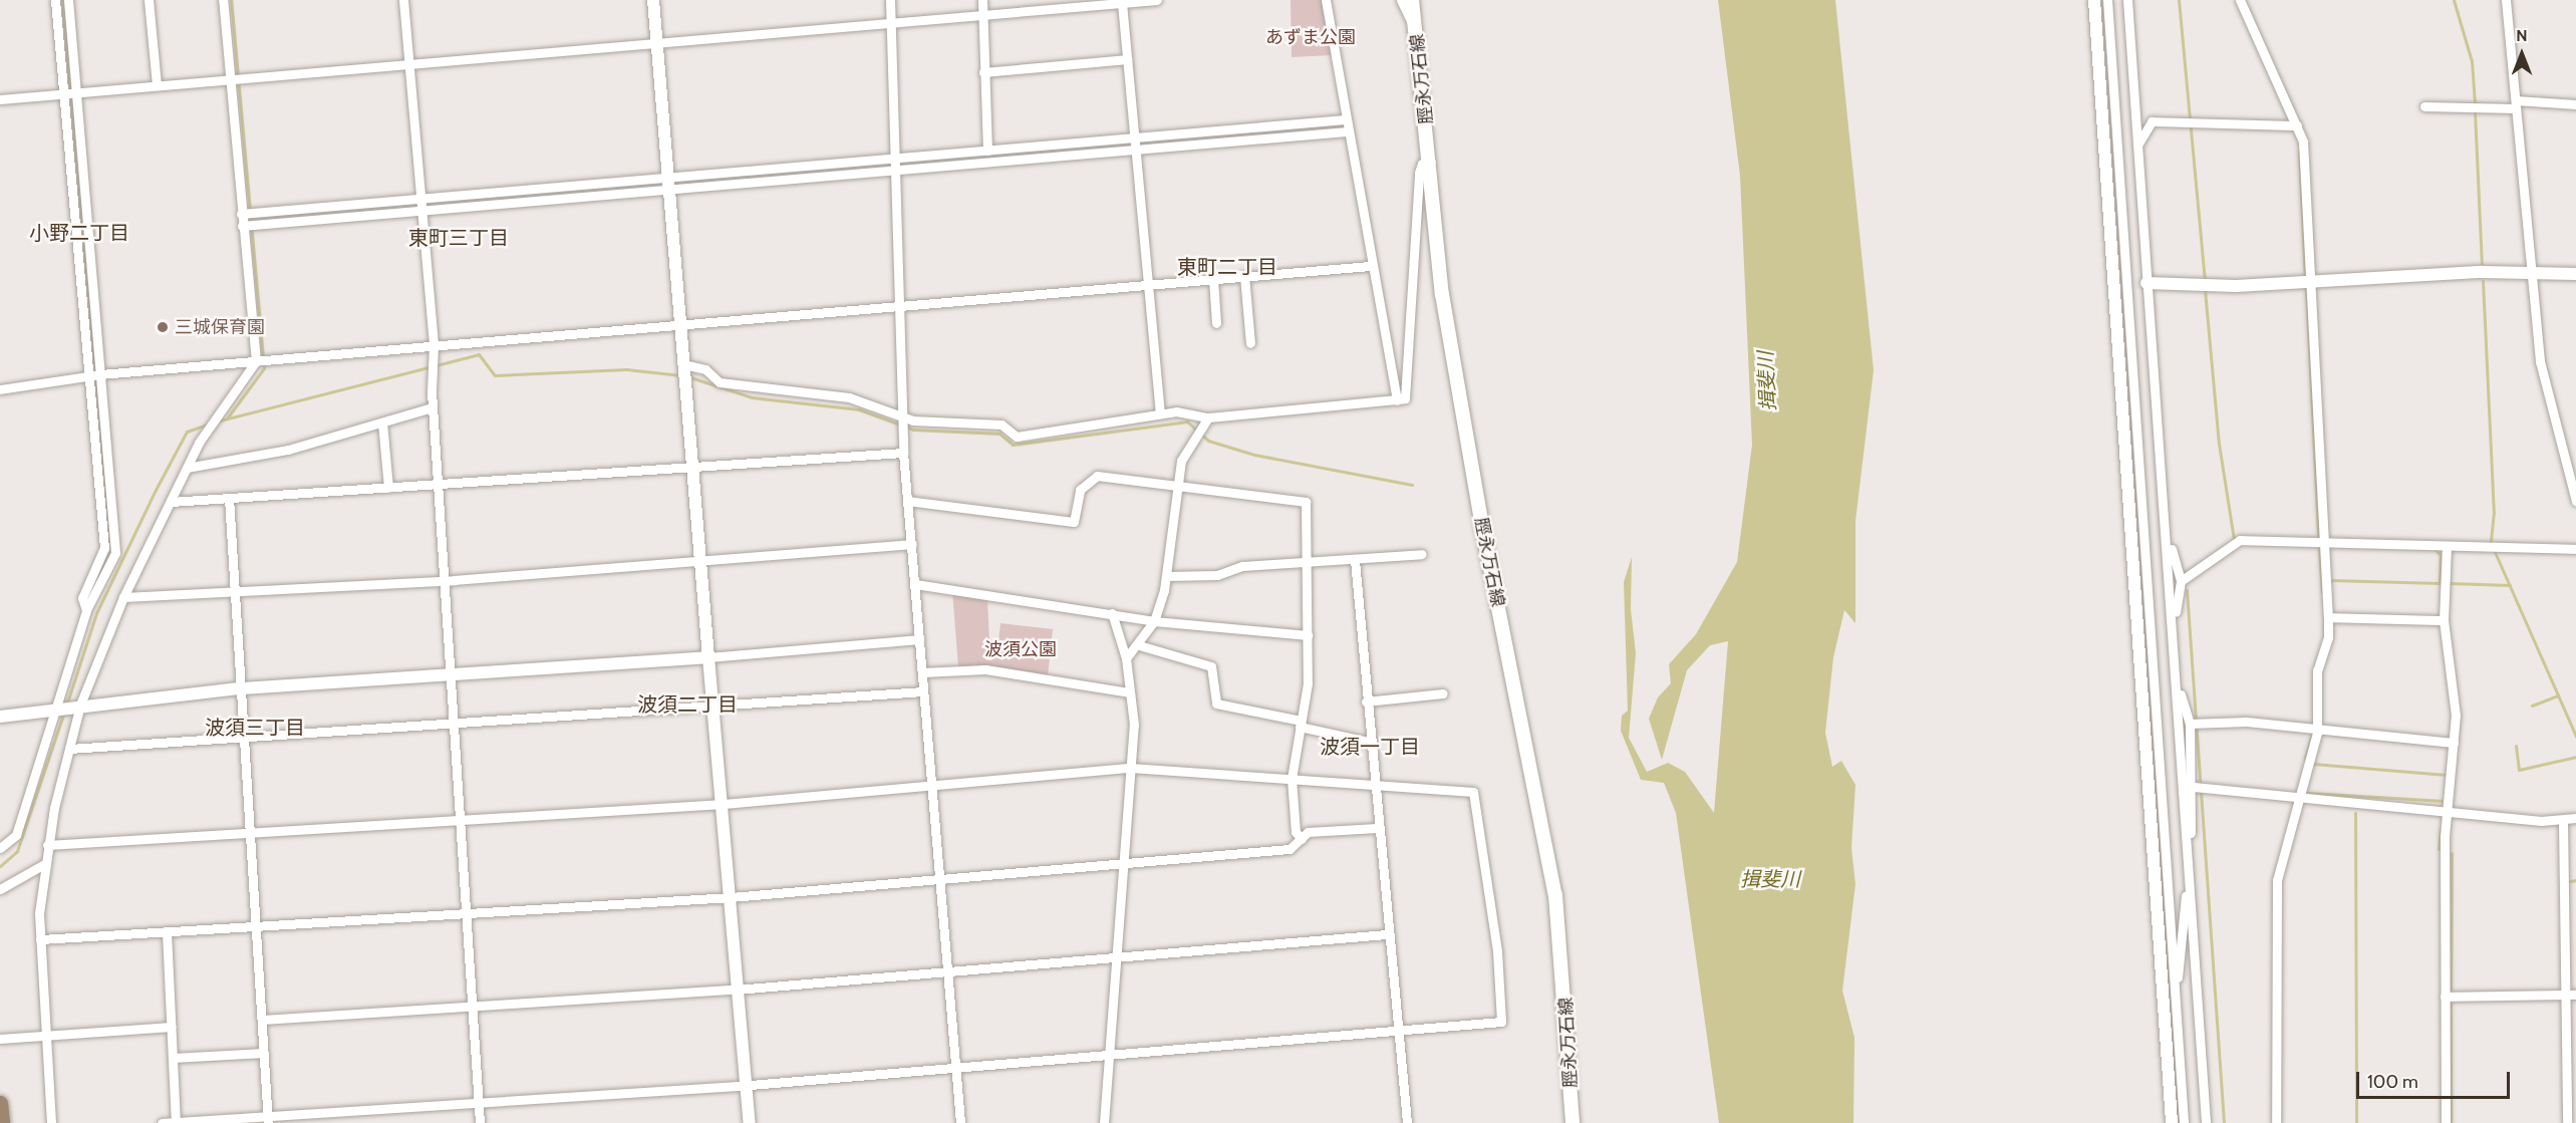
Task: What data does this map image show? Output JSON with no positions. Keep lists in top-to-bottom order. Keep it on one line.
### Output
{"streets":{"main road":["脛永万石線"]},"districts":["小野二丁目","東町三丁目","東町二丁目","波須二丁目","波須三丁目","波須一丁目"],"water":["揖斐川"],"parks":["あずま公園","波須公園"],"places":["三城保育園"],"scale_bar":"100 m","north":"top"}
